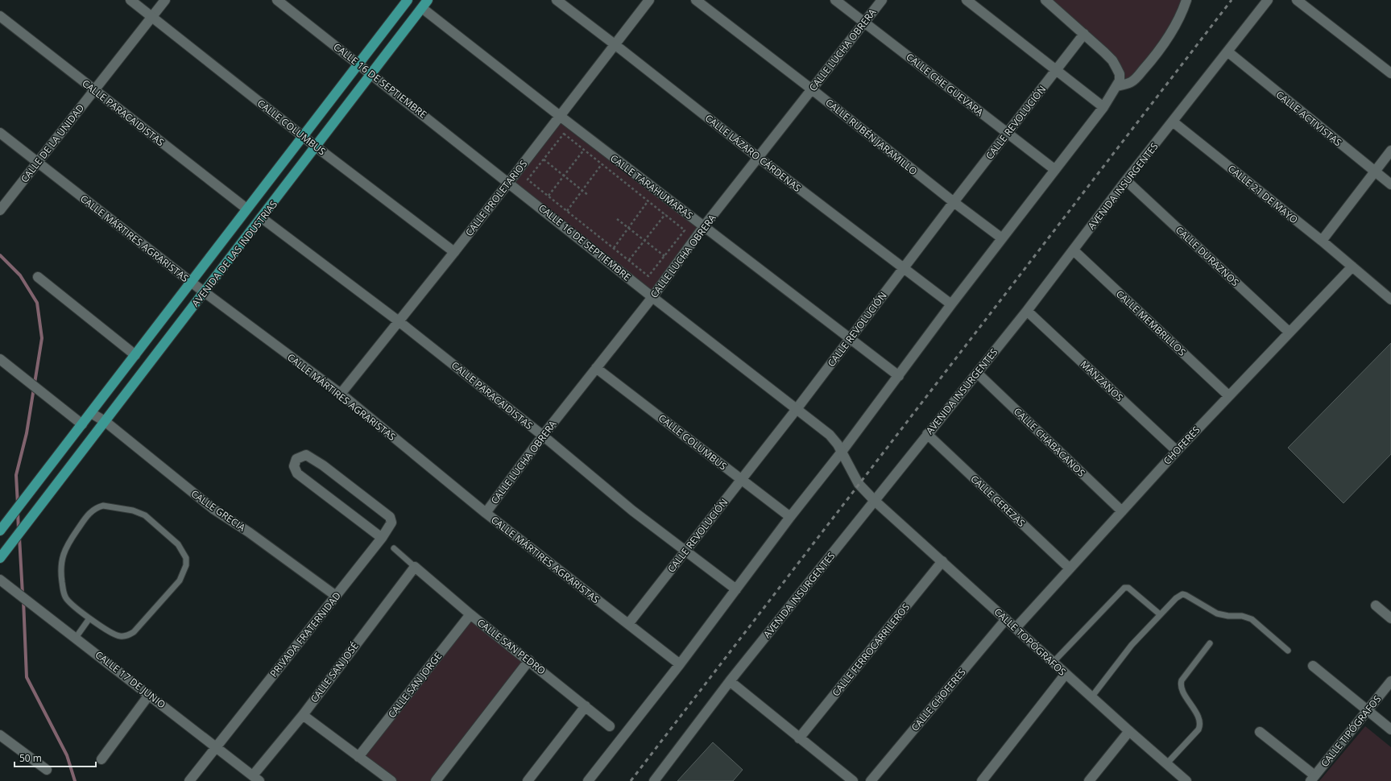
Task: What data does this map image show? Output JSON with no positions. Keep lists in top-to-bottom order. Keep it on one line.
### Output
{"streets":{"main road":["AVENIDA DE LAS INDUSTRIAS"],"street":["CALLE LUCHA OBRERA","CALLE 16 DE SEPTIEMBRE","CALLE CHE GUEVARA","CALLE PARACAIDISTAS","CALLE ACTIVISTAS","CALLE REVOLUCIÓN","CALLE COLUMBUS","CALLE RUBÉN JARAMILLO","CALLE DE LA UNIDAD","CALLE LÁZARO CÁRDENAS","AVENIDA INSURGENTES","CALLE TARAHUMARAS","CALLE 21 DE MAYO","CALLE PROLETARIOS","CALLE MÁRTIRES AGRARISTAS","CALLE DURAZNOS","CALLE MEMBRILLOS","MANZANOS","CALLE CHABACANOS","CHOFERES","CALLE CEREZAS","CALLE GRECIA","PRIVADA FRATERNIDAD","CALLE TOPÓGRAFOS","CALLE SAN PEDRO","CALLE FERROCARRILEROS","CALLE SAN JOSÉ","CALLE 17 DE JUNIO","CALLE SAN JORGE","CALLE CHOFERES","CALLE TIPÓGRAFOS"]},"crossings":[["CALLE LUCHA OBRERA","CALLE 16 DE SEPTIEMBRE"],["CALLE LUCHA OBRERA","CALLE CHE GUEVARA"],["CALLE LUCHA OBRERA","CALLE PARACAIDISTAS"],["CALLE LUCHA OBRERA","CALLE COLUMBUS"],["CALLE LUCHA OBRERA","CALLE RUBÉN JARAMILLO"],["CALLE LUCHA OBRERA","CALLE LÁZARO CÁRDENAS"],["CALLE LUCHA OBRERA","CALLE TARAHUMARAS"],["CALLE LUCHA OBRERA","CALLE MÁRTIRES AGRARISTAS"],["CALLE 16 DE SEPTIEMBRE","CALLE REVOLUCIÓN"],["CALLE 16 DE SEPTIEMBRE","AVENIDA INSURGENTES"],["CALLE 16 DE SEPTIEMBRE","CALLE PROLETARIOS"],["CALLE 16 DE SEPTIEMBRE","AVENIDA DE LAS INDUSTRIAS"],["CALLE 16 DE SEPTIEMBRE","CALLE TOPÓGRAFOS"],["CALLE CHE GUEVARA","CALLE REVOLUCIÓN"],["CALLE PARACAIDISTAS","CALLE REVOLUCIÓN"],["CALLE PARACAIDISTAS","CALLE DE LA UNIDAD"],["CALLE PARACAIDISTAS","CALLE PROLETARIOS"],["CALLE PARACAIDISTAS","AVENIDA DE LAS INDUSTRIAS"],["CALLE ACTIVISTAS","AVENIDA INSURGENTES"],["CALLE REVOLUCIÓN","CALLE COLUMBUS"],["CALLE REVOLUCIÓN","CALLE RUBÉN JARAMILLO"],["CALLE REVOLUCIÓN","CALLE LÁZARO CÁRDENAS"],["CALLE REVOLUCIÓN","CALLE TARAHUMARAS"],["CALLE REVOLUCIÓN","CALLE MÁRTIRES AGRARISTAS"],["CALLE COLUMBUS","CALLE DE LA UNIDAD"],["CALLE COLUMBUS","CALLE PROLETARIOS"],["CALLE COLUMBUS","AVENIDA DE LAS INDUSTRIAS"],["CALLE DE LA UNIDAD","CALLE MÁRTIRES AGRARISTAS"],["CALLE LÁZARO CÁRDENAS","CALLE PROLETARIOS"],["AVENIDA INSURGENTES","CALLE 21 DE MAYO"],["AVENIDA INSURGENTES","CALLE DURAZNOS"],["AVENIDA INSURGENTES","CALLE MEMBRILLOS"],["AVENIDA INSURGENTES","MANZANOS"],["AVENIDA INSURGENTES","CALLE CHABACANOS"],["AVENIDA INSURGENTES","CALLE CEREZAS"],["AVENIDA INSURGENTES","CALLE TOPÓGRAFOS"],["CALLE TARAHUMARAS","CALLE PROLETARIOS"],["CALLE TARAHUMARAS","AVENIDA DE LAS INDUSTRIAS"],["CALLE 21 DE MAYO","CHOFERES"],["CALLE PROLETARIOS","CALLE MÁRTIRES AGRARISTAS"],["CALLE MÁRTIRES AGRARISTAS","AVENIDA DE LAS INDUSTRIAS"],["AVENIDA DE LAS INDUSTRIAS","CALLE GRECIA"],["CALLE DURAZNOS","CHOFERES"],["CALLE MEMBRILLOS","CHOFERES"],["MANZANOS","CHOFERES"],["CALLE CHABACANOS","CHOFERES"],["CHOFERES","CALLE CEREZAS"],["CHOFERES","CALLE TOPÓGRAFOS"],["CALLE GRECIA","PRIVADA FRATERNIDAD"],["PRIVADA FRATERNIDAD","CALLE 17 DE JUNIO"],["CALLE TOPÓGRAFOS","CALLE FERROCARRILEROS"],["CALLE TOPÓGRAFOS","CALLE CHOFERES"],["CALLE SAN PEDRO","CALLE SAN JOSÉ"],["CALLE SAN PEDRO","CALLE SAN JORGE"],["CALLE SAN JOSÉ","CALLE 17 DE JUNIO"]],"scale_bar":"50 m"}
